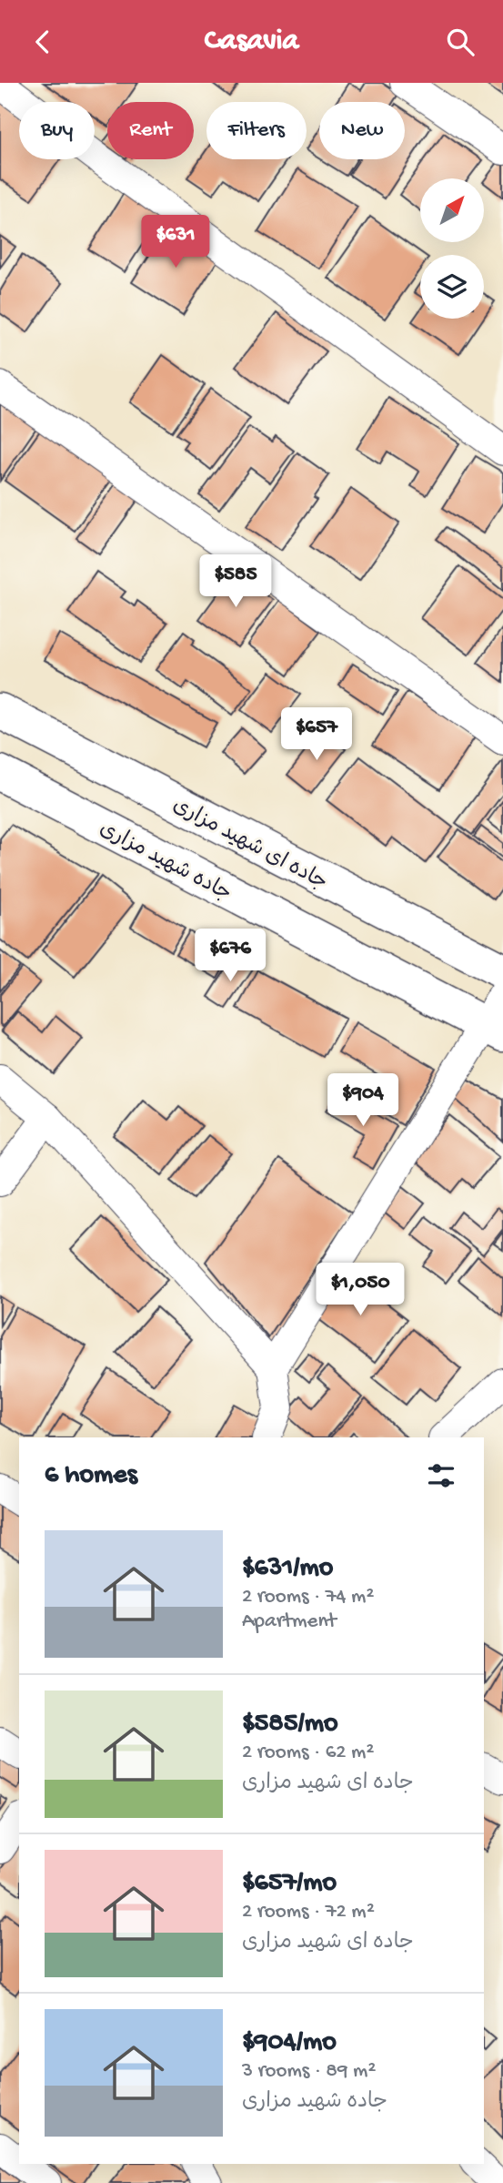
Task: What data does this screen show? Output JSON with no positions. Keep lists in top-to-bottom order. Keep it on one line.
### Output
{"streets":{"main road":["جاده ای شهید مزاری","جاده شهید مزاری"]},"north":"top right","page":{"header":"Casavia","chip":["Buy","Rent","Filters","New"],"price":["$631","$585","$657","$676","$904","$1,050"],"heading":"6 homes","list":[{"name":"$631/mo","note":"2 rooms · 74 m² · Apartment"},{"name":"$585/mo","note":"2 rooms · 62 m² · جاده ای شهید مزاری"},{"name":"$657/mo","note":"2 rooms · 72 m² · جاده ای شهید مزاری"},{"name":"$904/mo","note":"3 rooms · 89 m² · جاده شهید مزاری"}]}}
